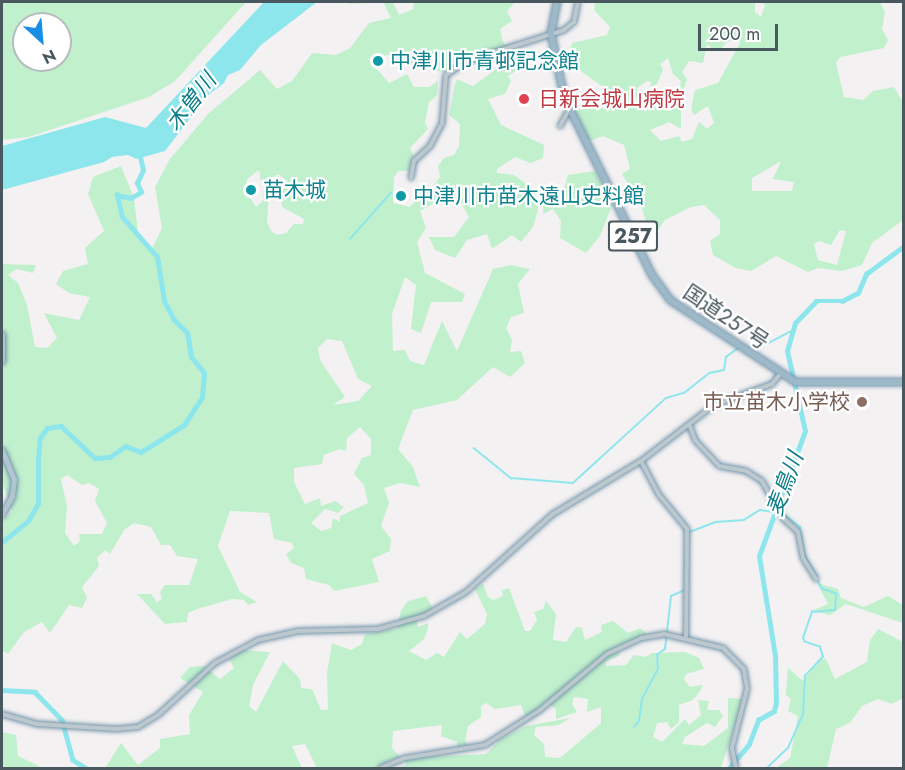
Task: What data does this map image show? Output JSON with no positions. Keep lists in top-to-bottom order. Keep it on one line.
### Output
{"streets":{"highway":["257","国道257号"]},"water":["木曽川","麦鳥川"],"places":["中津川市青邨記念館","日新会城山病院","苗木城","中津川市苗木遠山史料館","市立苗木小学校"],"scale_bar":"200 m","north":"bottom right"}
